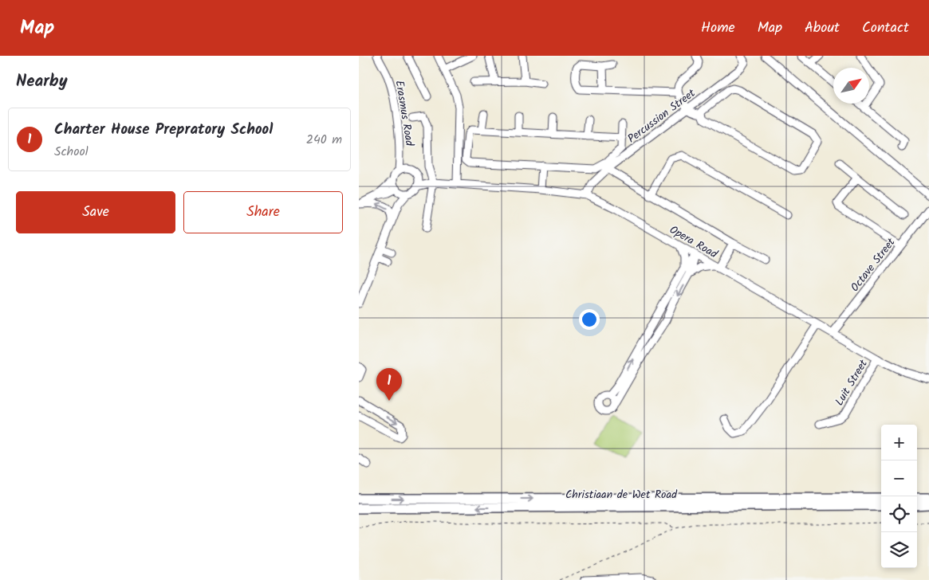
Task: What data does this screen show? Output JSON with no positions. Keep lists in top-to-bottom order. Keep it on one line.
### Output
{"streets":{"main road":["Christiaan de Wet Road"],"street":["Erasmus Road","Percussion Street","Opera Road","Octave Street","Luit Street"]},"crossings":[["Erasmus Road","Opera Road"],["Percussion Street","Opera Road"],["Opera Road","Octave Street"],["Opera Road","Luit Street"]],"north":"top right","page":{"header":"Map","nav":["Home","Map","About","Contact"],"heading":"Nearby","list":[{"mark":"1","name":"Charter House Prepratory School","note":"School","value":"240 m"}],"buttons":["Save","Share"],"pins":"1","map_buttons":["+","−"]}}
